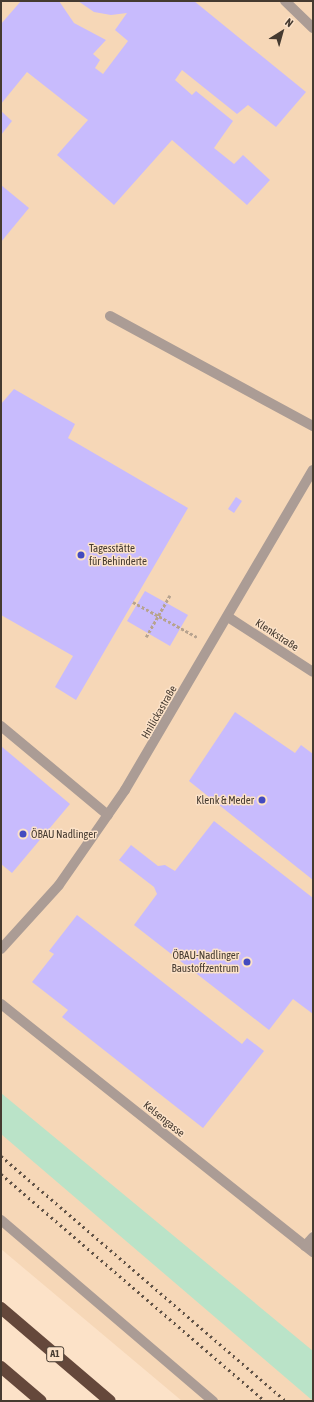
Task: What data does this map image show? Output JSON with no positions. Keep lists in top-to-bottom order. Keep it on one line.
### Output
{"streets":{"highway":["A1"],"street":["Klenkstraße","Hnilickastraße","Kelsengasse"]},"crossings":[["Klenkstraße","Hnilickastraße"]],"places":["Tagesstätte für Behinderte","Klenk & Meder","ÖBAU Nadlinger","ÖBAU-Nadlinger Baustoffzentrum"],"north":"top right"}
